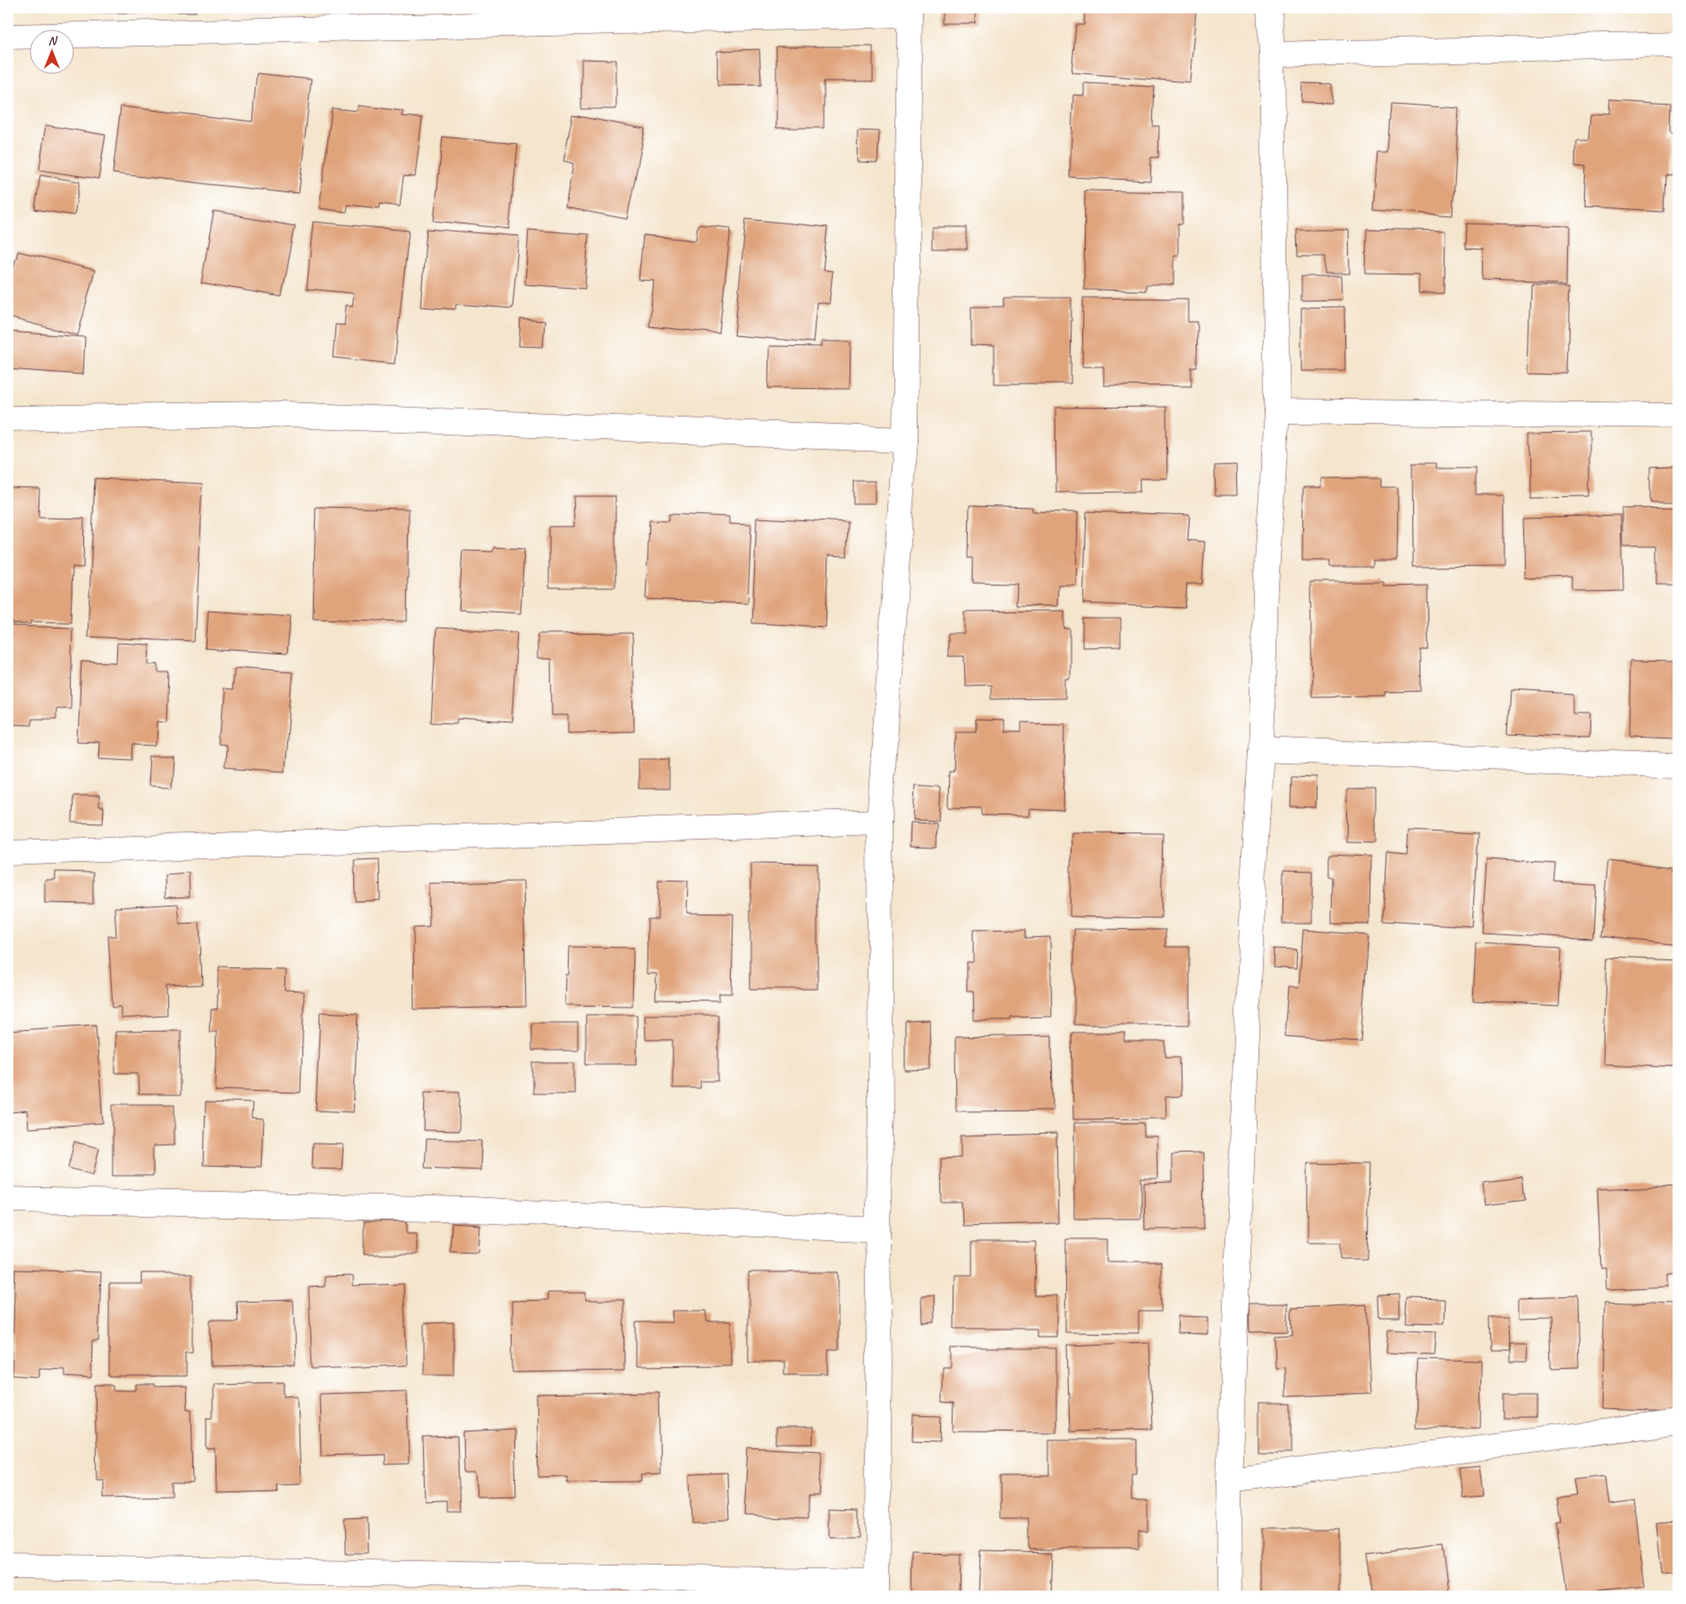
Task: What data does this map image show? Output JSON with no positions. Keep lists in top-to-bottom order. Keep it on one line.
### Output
{"north":"top"}
